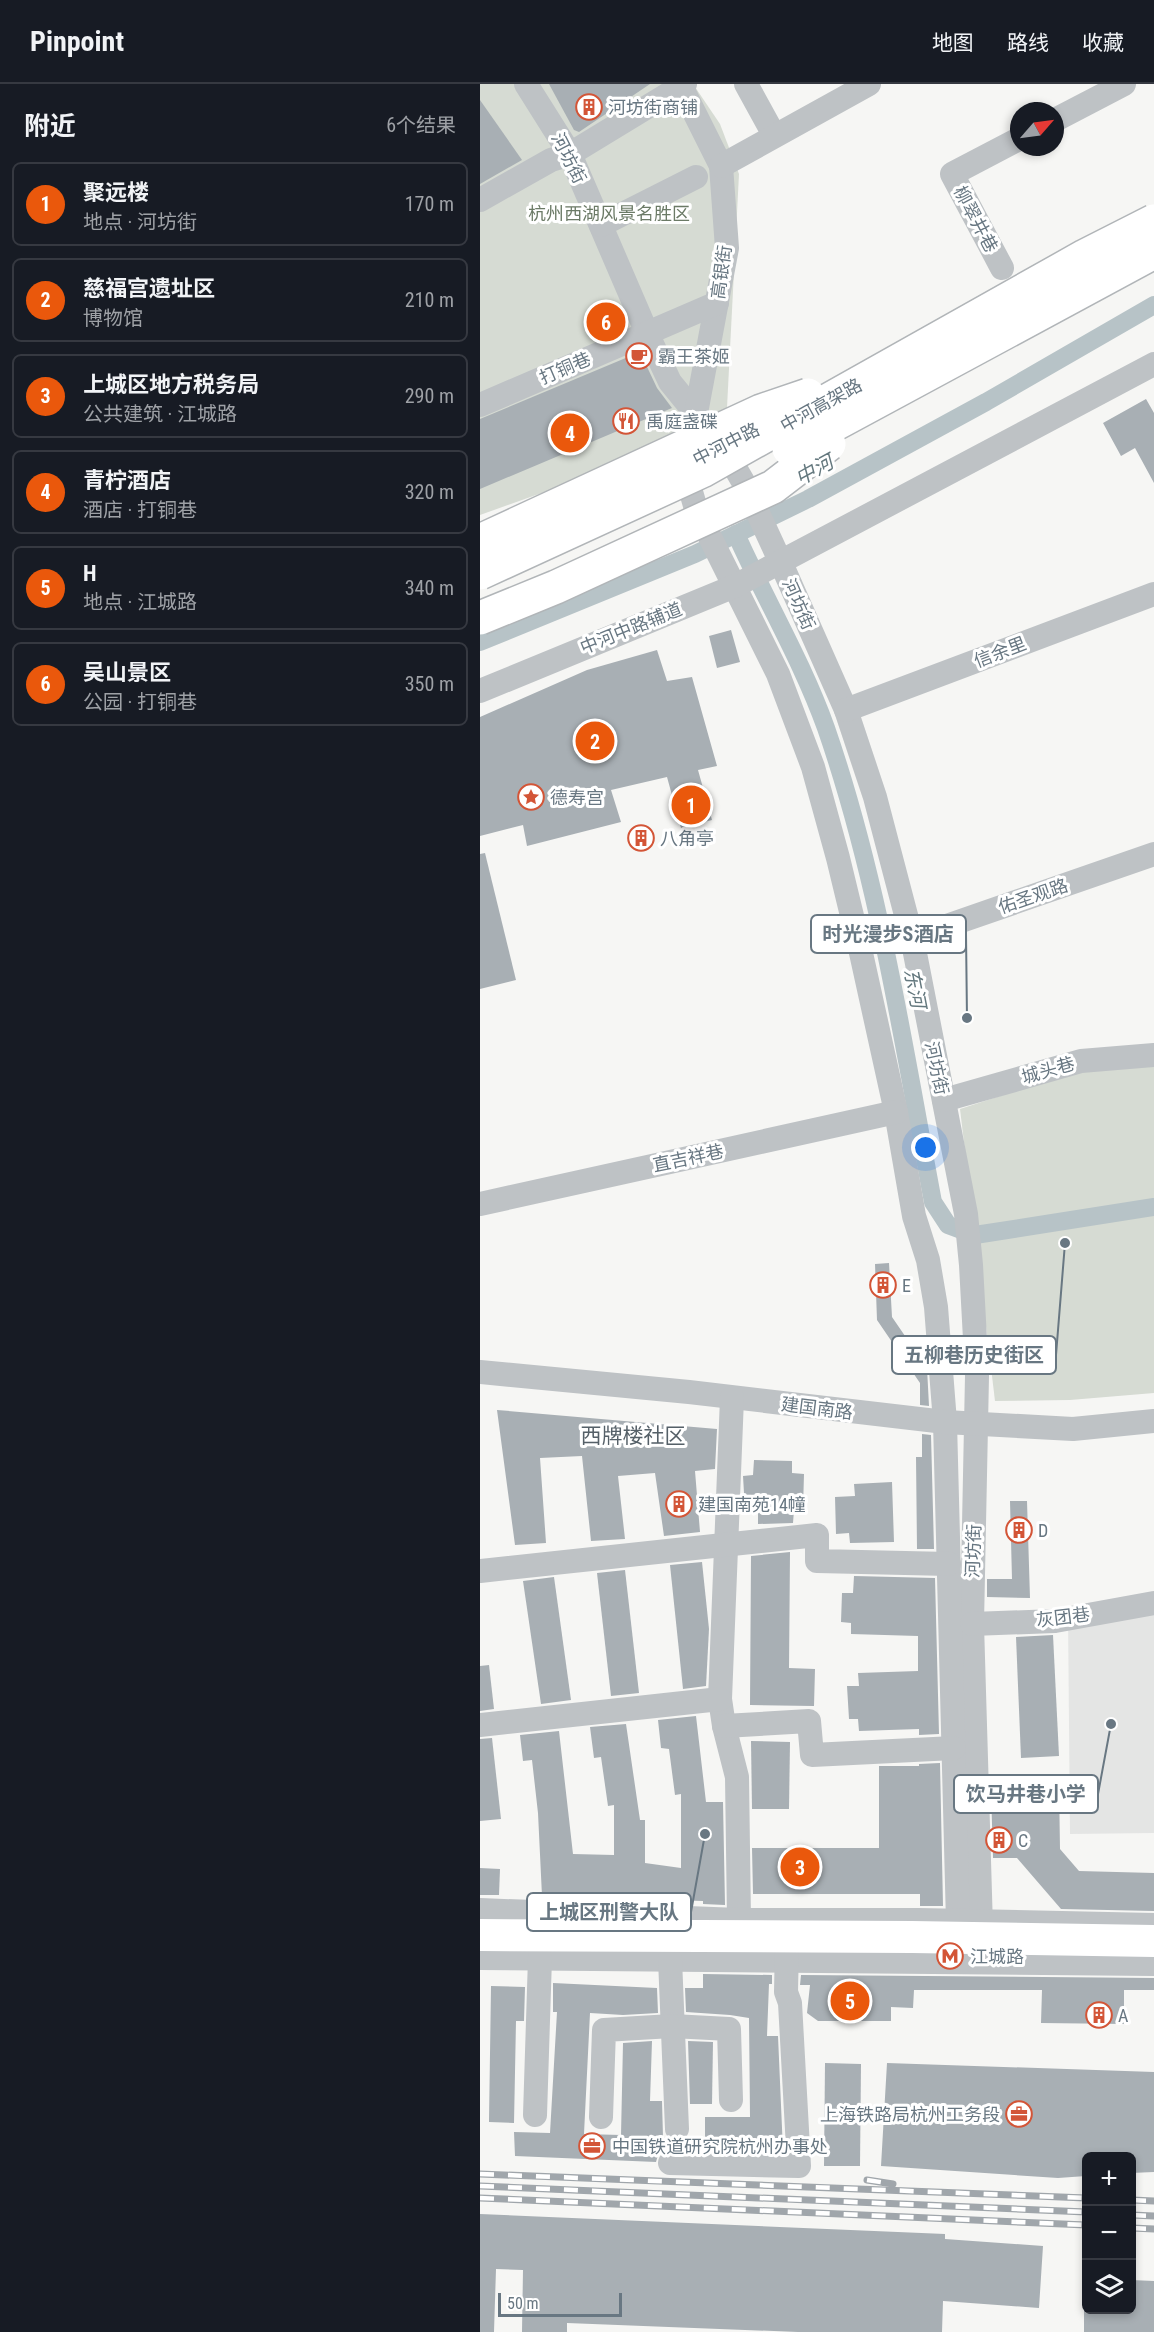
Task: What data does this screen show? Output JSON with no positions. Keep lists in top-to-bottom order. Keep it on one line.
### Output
{"streets":{"highway":["中河高架路"],"main road":["中河中路"],"street":["河坊街","柳翠井巷","高银街","打铜巷","中河中路辅道","信余里","佑圣观路","城头巷","直吉祥巷","建国南路","灰团巷"]},"crossings":[["河坊街","高银街"],["河坊街","打铜巷"],["河坊街","中河中路"],["河坊街","中河中路辅道"],["河坊街","信余里"],["河坊街","佑圣观路"],["河坊街","城头巷"],["河坊街","直吉祥巷"],["河坊街","建国南路"],["河坊街","灰团巷"],["高银街","打铜巷"],["高银街","中河中路"]],"districts":["西牌楼社区"],"water":["中河","东河"],"parks":["杭州西湖风景名胜区"],"places":{"building":["河坊街商铺","八角亭","E","建国南苑14幢","D","C","A"],"cafe":["霸王茶姬"],"restaurant":["禹庭盏碟"],"place":["德寿宫"],"other":["时光漫步S酒店","五柳巷历史街区","饮马井巷小学","上城区刑警大队"],"metro station":["江城路"],"office":["上海铁路局杭州工务段","中国铁道研究院杭州办事处"]},"scale_bar":"50 m","north":"top right","page":{"header":"Pinpoint","nav":["地图","路线","收藏"],"heading":["附近","6个结果"],"list":[{"mark":"1","name":"聚远楼","note":"地点 · 河坊街","value":"170 m"},{"mark":"2","name":"慈福宫遗址区","note":"博物馆","value":"210 m"},{"mark":"3","name":"上城区地方税务局","note":"公共建筑 · 江城路","value":"290 m"},{"mark":"4","name":"青柠酒店","note":"酒店 · 打铜巷","value":"320 m"},{"mark":"5","name":"H","note":"地点 · 江城路","value":"340 m"},{"mark":"6","name":"吴山景区","note":"公园 · 打铜巷","value":"350 m"}],"pins":["6","4","2","1","3","5"],"map_buttons":["+","−"],"scale":"50 m"}}
